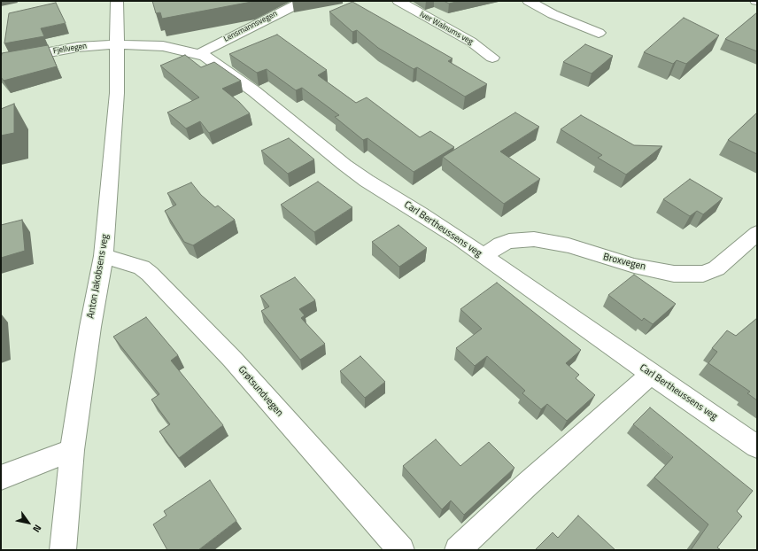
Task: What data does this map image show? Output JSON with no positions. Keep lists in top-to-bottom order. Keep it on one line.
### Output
{"streets":{"street":["Lensmannsvegen","Iver Walnums veg","Fjellvegen","Carl Bertheussens veg","Broxvegen","Anton Jakobsens veg","Grøtsundvegen"]},"crossings":[["Lensmannsvegen","Carl Bertheussens veg"],["Fjellvegen","Carl Bertheussens veg"],["Fjellvegen","Anton Jakobsens veg"],["Carl Bertheussens veg","Broxvegen"],["Carl Bertheussens veg","Anton Jakobsens veg"],["Anton Jakobsens veg","Grøtsundvegen"]],"north":"bottom right"}
